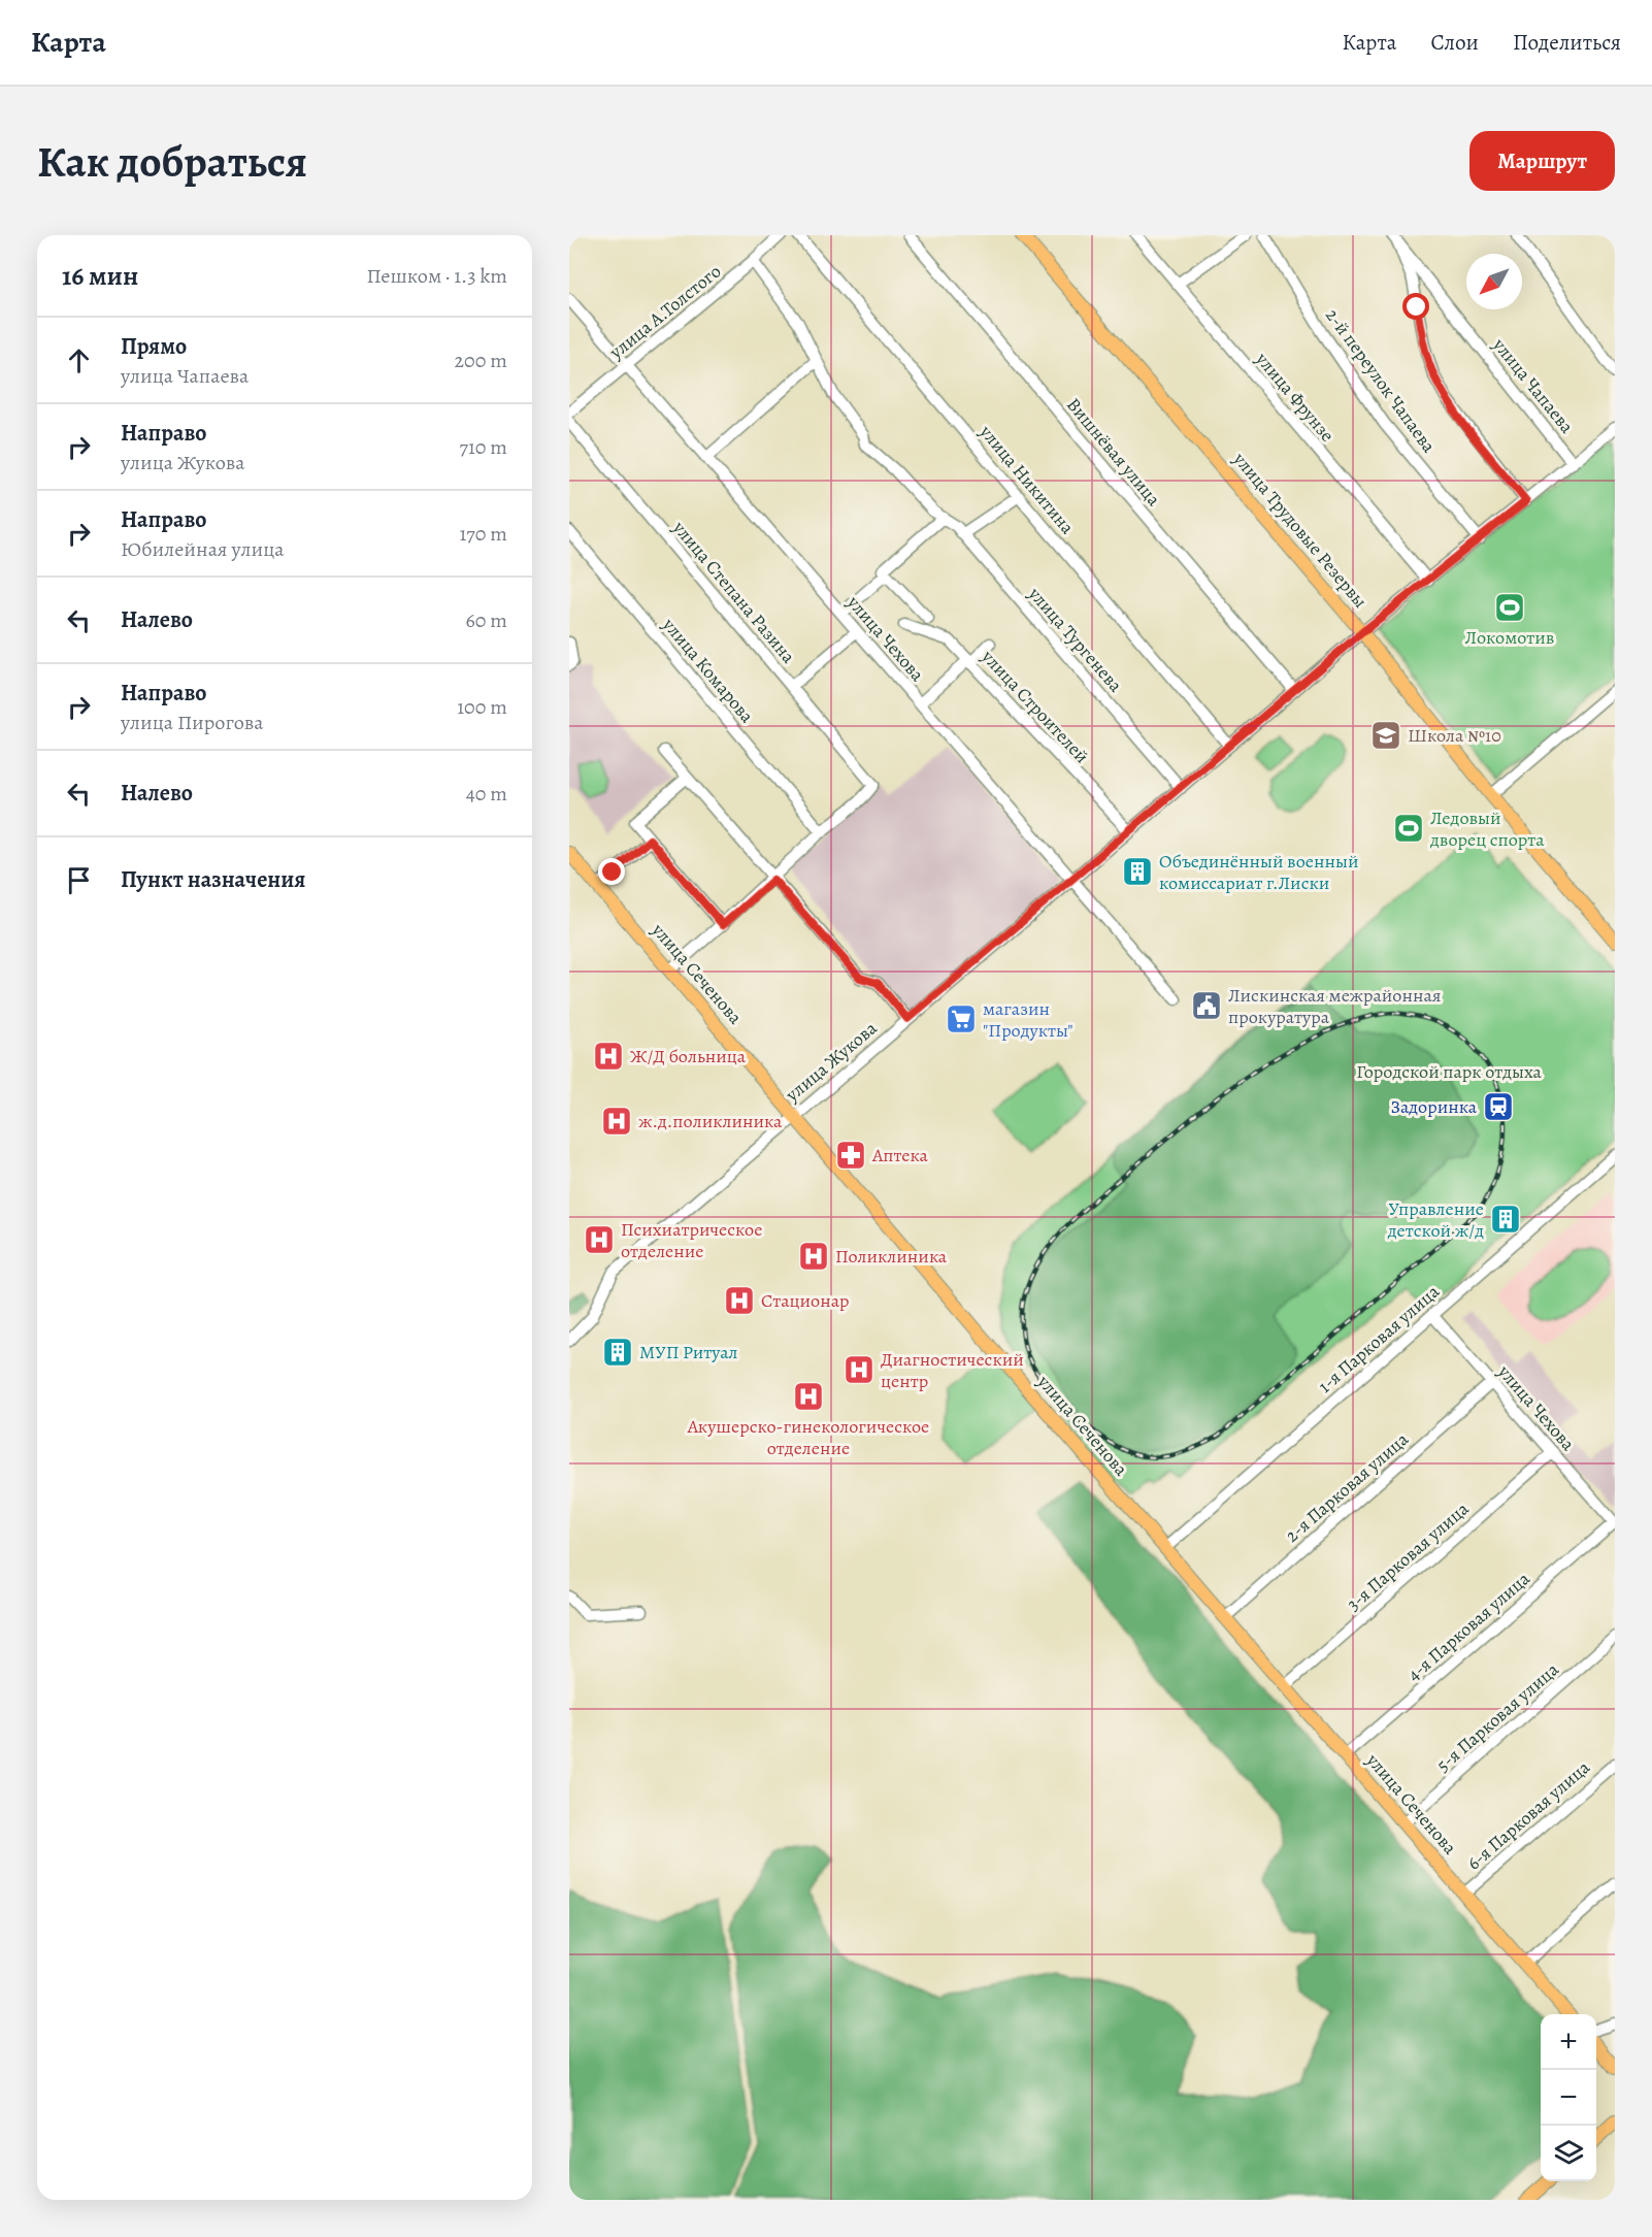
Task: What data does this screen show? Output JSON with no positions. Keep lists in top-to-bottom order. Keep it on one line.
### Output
{"streets":{"main road":["улица Трудовые Резервы","улица Сеченова"],"street":["улица А.Толстого","2-й переулок Чапаева","улица Чапаева","улица Фрунзе","Вишнёвая улица","улица Никитина","улица Степана Разина","улица Чехова","улица Тургенева","улица Комарова","улица Строителей","улица Жукова","1-я Парковая улица","2-я Парковая улица","3-я Парковая улица","4-я Парковая улица","5-я Парковая улица","6-я Парковая улица"]},"crossings":[["улица А.Толстого","улица Чехова"],["улица А.Толстого","улица Тургенева"],["2-й переулок Чапаева","улица Жукова"],["улица Чапаева","улица Жукова"],["улица Фрунзе","улица Жукова"],["Вишнёвая улица","улица Жукова"],["улица Никитина","улица Жукова"],["улица Трудовые Резервы","улица Жукова"],["улица Степана Разина","улица Комарова"],["улица Чехова","улица Жукова"],["улица Чехова","1-я Парковая улица"],["улица Чехова","2-я Парковая улица"],["улица Чехова","3-я Парковая улица"],["улица Чехова","4-я Парковая улица"],["улица Тургенева","улица Жукова"],["улица Строителей","улица Жукова"],["улица Сеченова","улица Жукова"],["улица Сеченова","1-я Парковая улица"],["улица Сеченова","2-я Парковая улица"],["улица Сеченова","3-я Парковая улица"],["улица Сеченова","4-я Парковая улица"],["улица Сеченова","5-я Парковая улица"],["улица Сеченова","6-я Парковая улица"]],"parks":["Городской парк отдыха"],"places":{"sports":["Локомотив","Ледовый дворец спорта"],"school or university":["Школа №10"],"building":["Объединённый военный комиссариат г.Лиски","Управление детской ж/д","МУП Ритуал"],"public building":["Лискинская межрайонная прокуратура"],"supermarket":["магазин \"Продукты\""],"hospital":["Ж/Д больница","ж.д.поликлиника","Психиатрическое отделение","Поликлиника","Стационар","Диагностический центр","Акушерско-гинекологическое отделение"],"station":["Задоринка"],"pharmacy":["Аптека"]},"north":"bottom left","page":{"header":"Карта","nav":["Карта","Слои","Поделиться"],"buttons":"Маршрут","title":"Как добраться","heading":["16 мин","Пешком · 1.3 km"],"list":[["Прямо","улица Чапаева","200 m"],["Направо","улица Жукова","710 m"],["Направо","Юбилейная улица","170 m"],["Налево","60 m"],["Направо","улица Пирогова","100 m"],["Налево","40 m"],"Пункт назначения"],"map_buttons":["+","−"]}}
